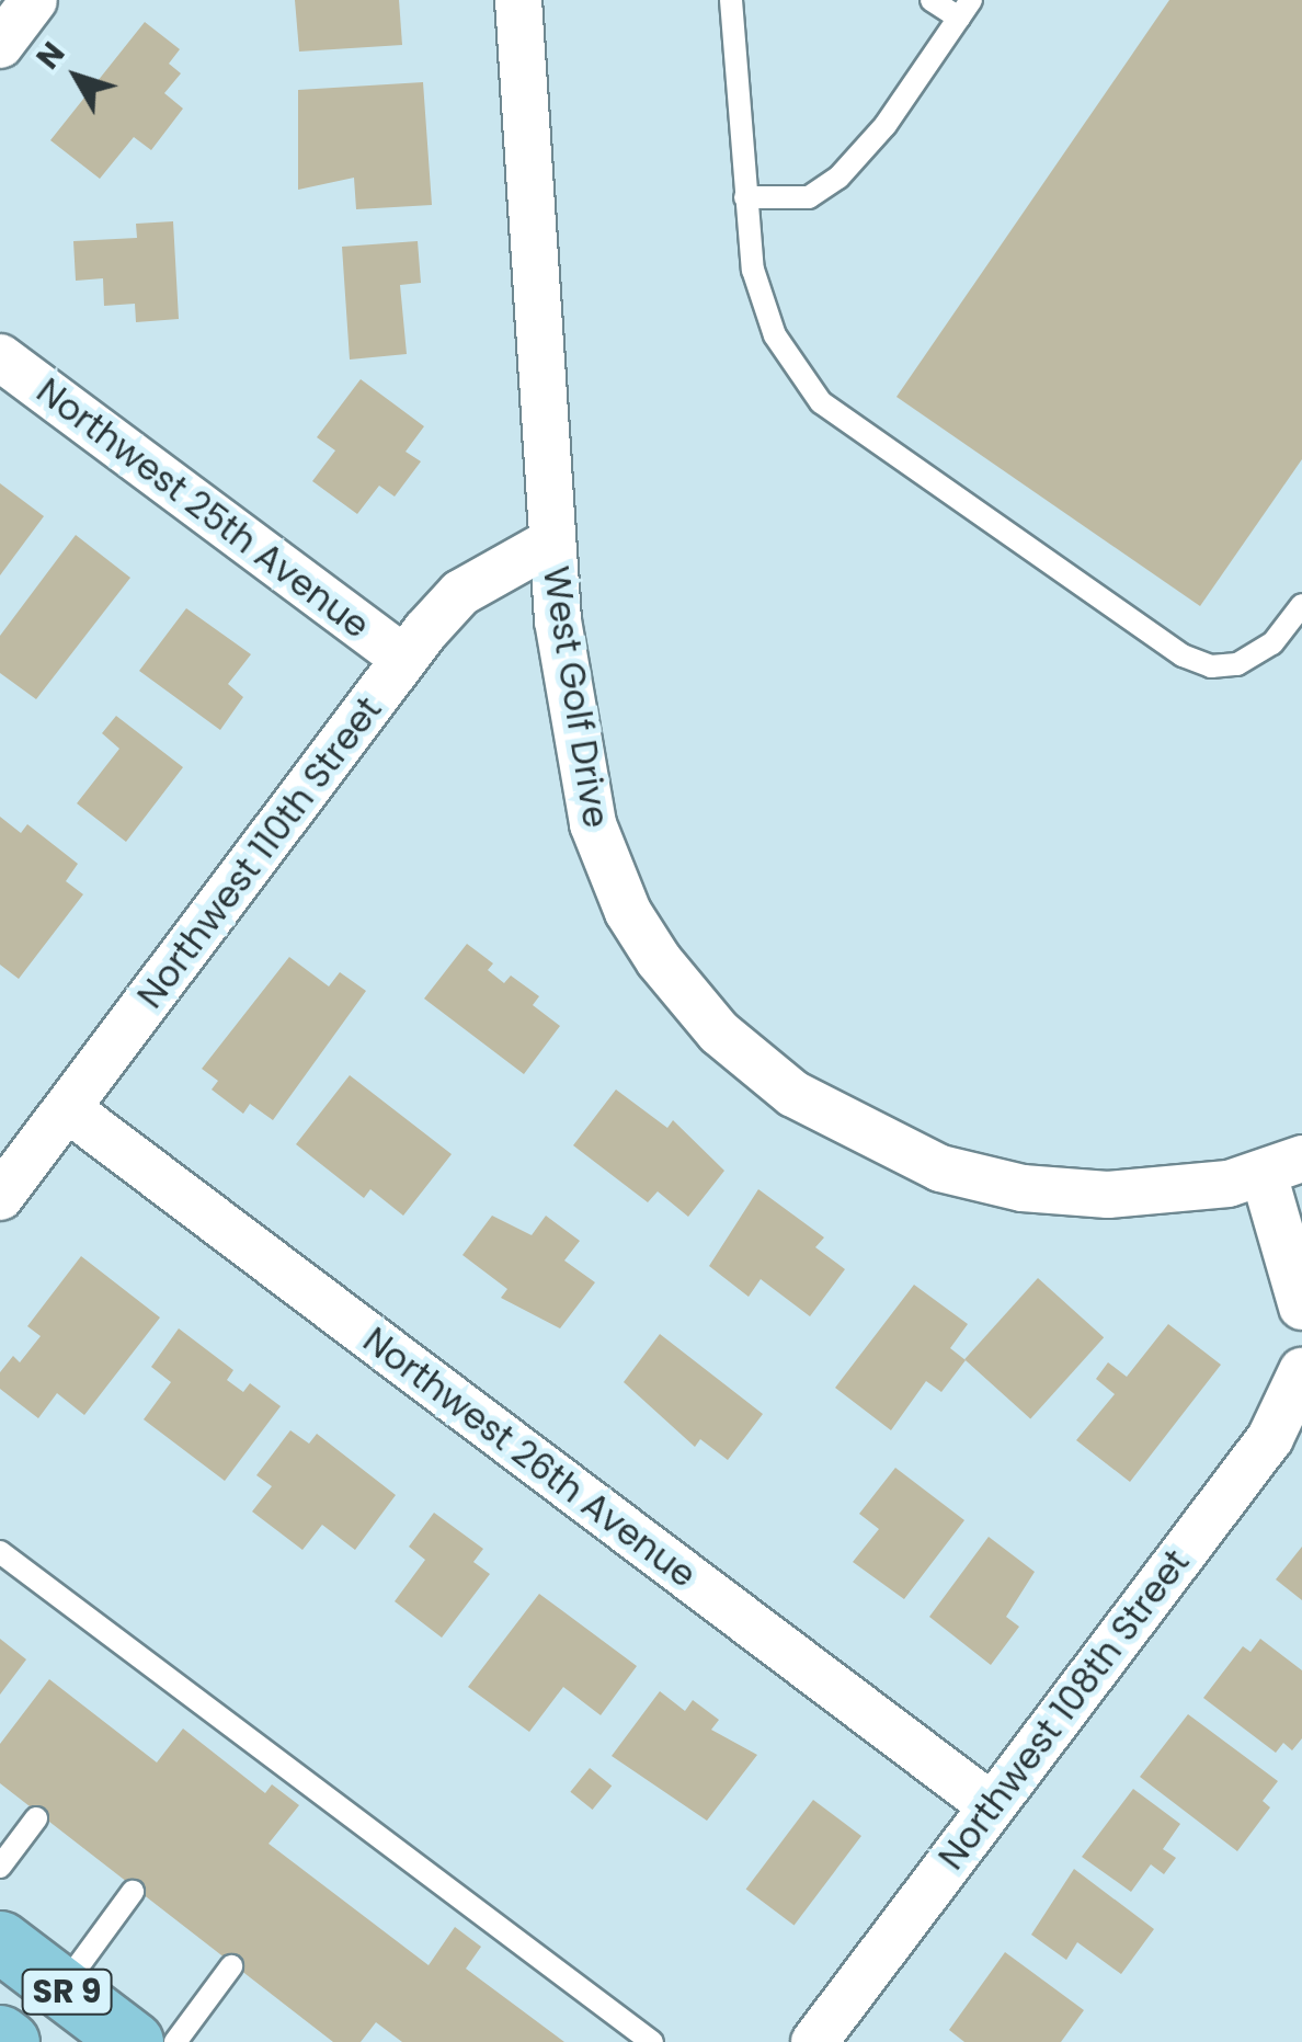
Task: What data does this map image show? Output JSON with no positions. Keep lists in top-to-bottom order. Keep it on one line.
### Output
{"streets":{"main road":["SR 9"],"street":["Northwest 25th Avenue","West Golf Drive","Northwest 110th Street","Northwest 26th Avenue","Northwest 108th Street"]},"crossings":[["Northwest 25th Avenue","Northwest 110th Street"],["West Golf Drive","Northwest 110th Street"],["Northwest 110th Street","Northwest 26th Avenue"],["Northwest 26th Avenue","Northwest 108th Street"]],"north":"top left"}
